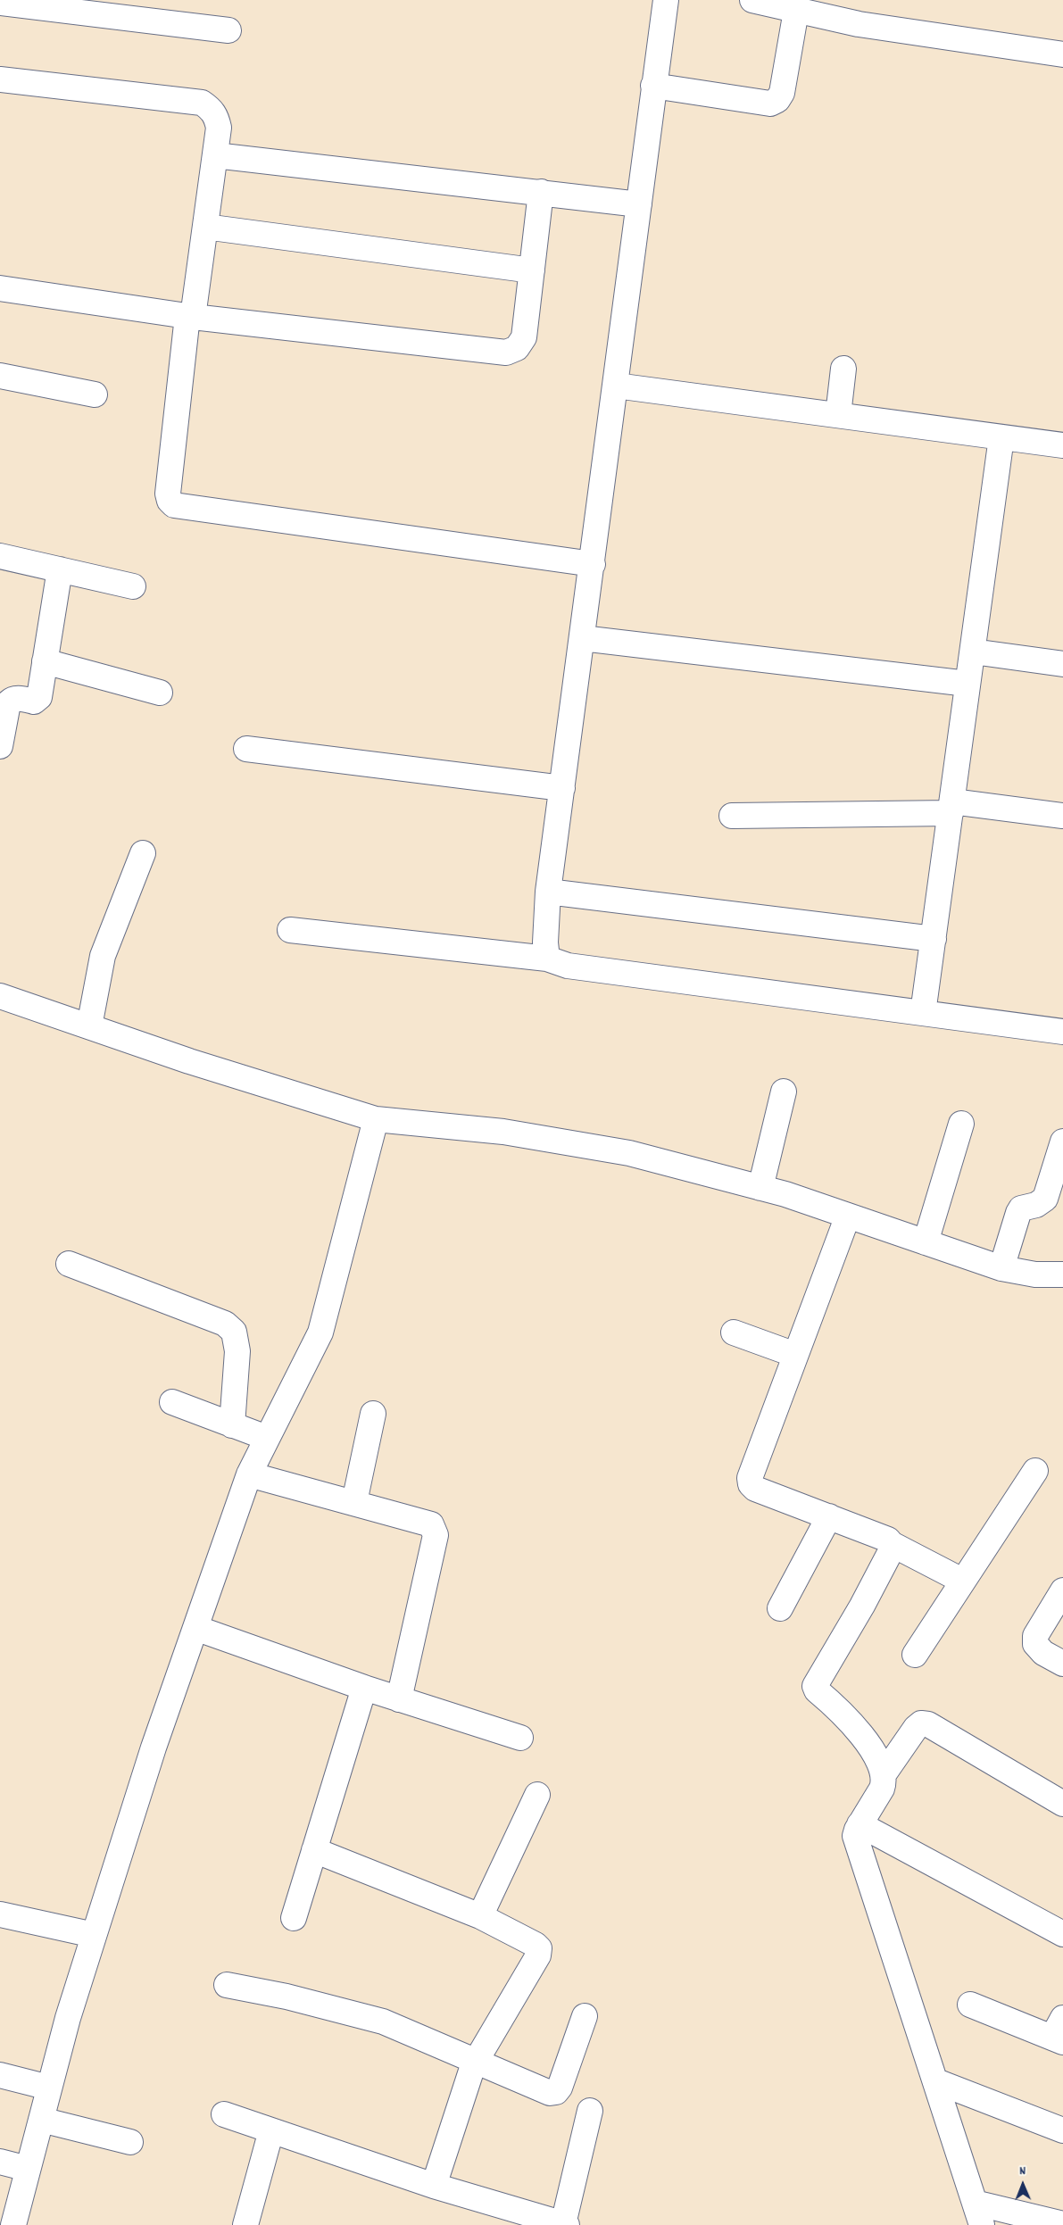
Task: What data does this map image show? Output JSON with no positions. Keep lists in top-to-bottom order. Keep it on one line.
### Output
{"north":"top"}
